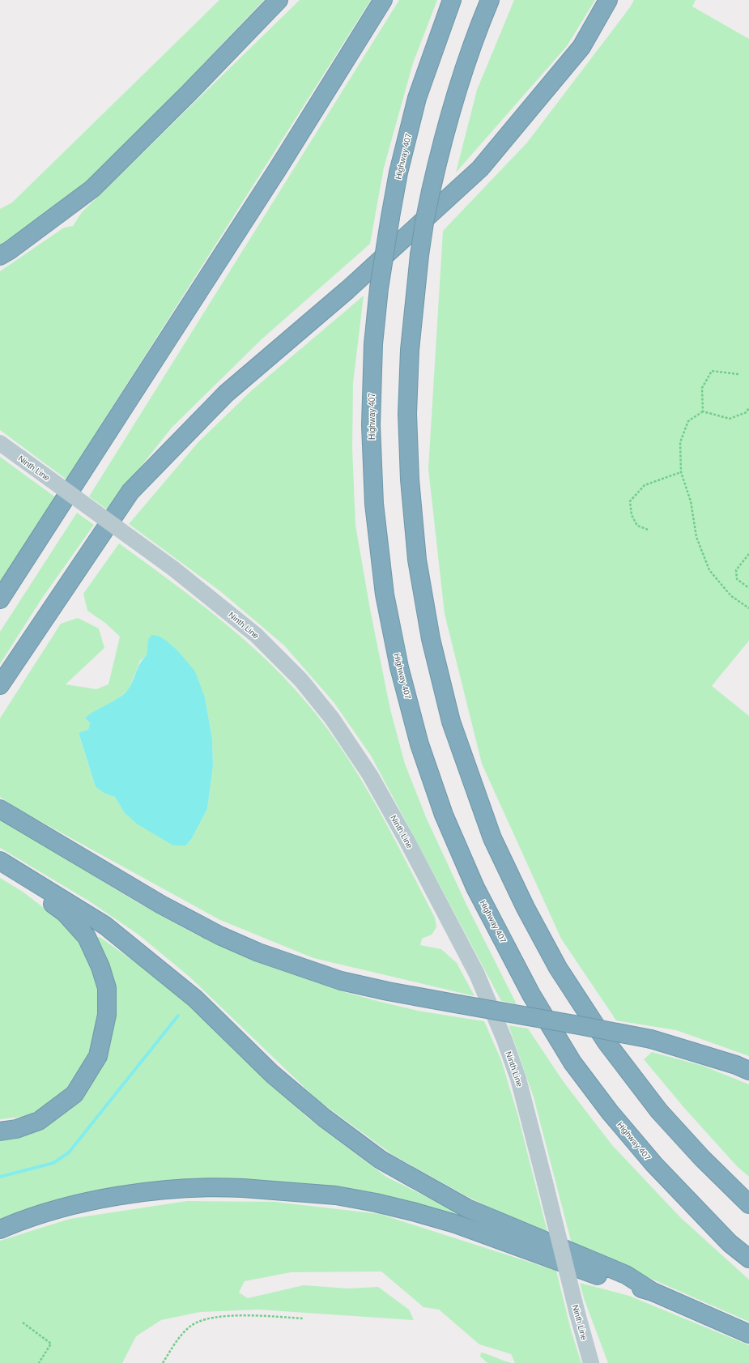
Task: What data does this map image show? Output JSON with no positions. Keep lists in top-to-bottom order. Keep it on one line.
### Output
{"streets":{"highway":["Highway 407"],"main road":["Ninth Line"]}}
